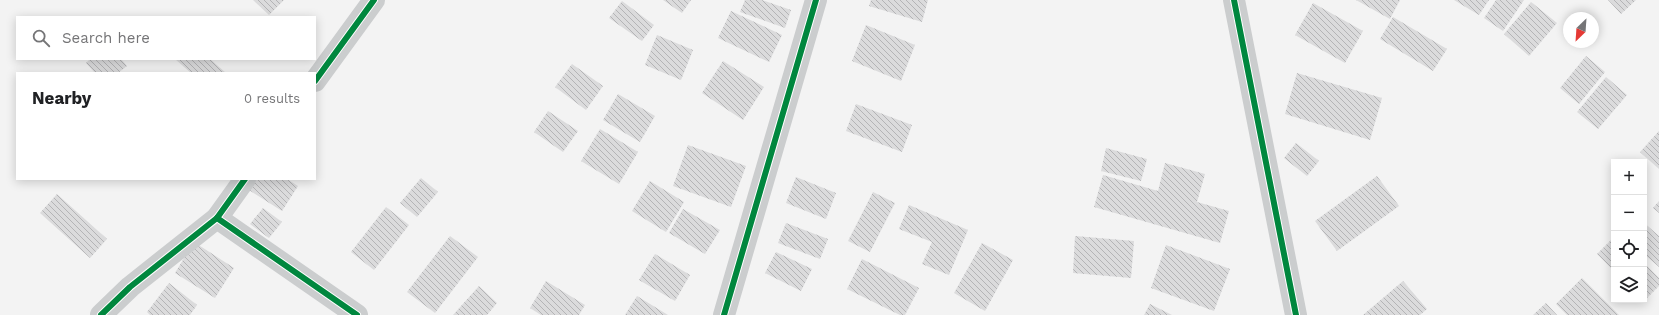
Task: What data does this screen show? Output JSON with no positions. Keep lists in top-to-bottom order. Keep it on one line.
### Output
{"north":"bottom left","page":{"search":"Search here","heading":["Nearby","0 results"],"map_buttons":["+","−"]}}
